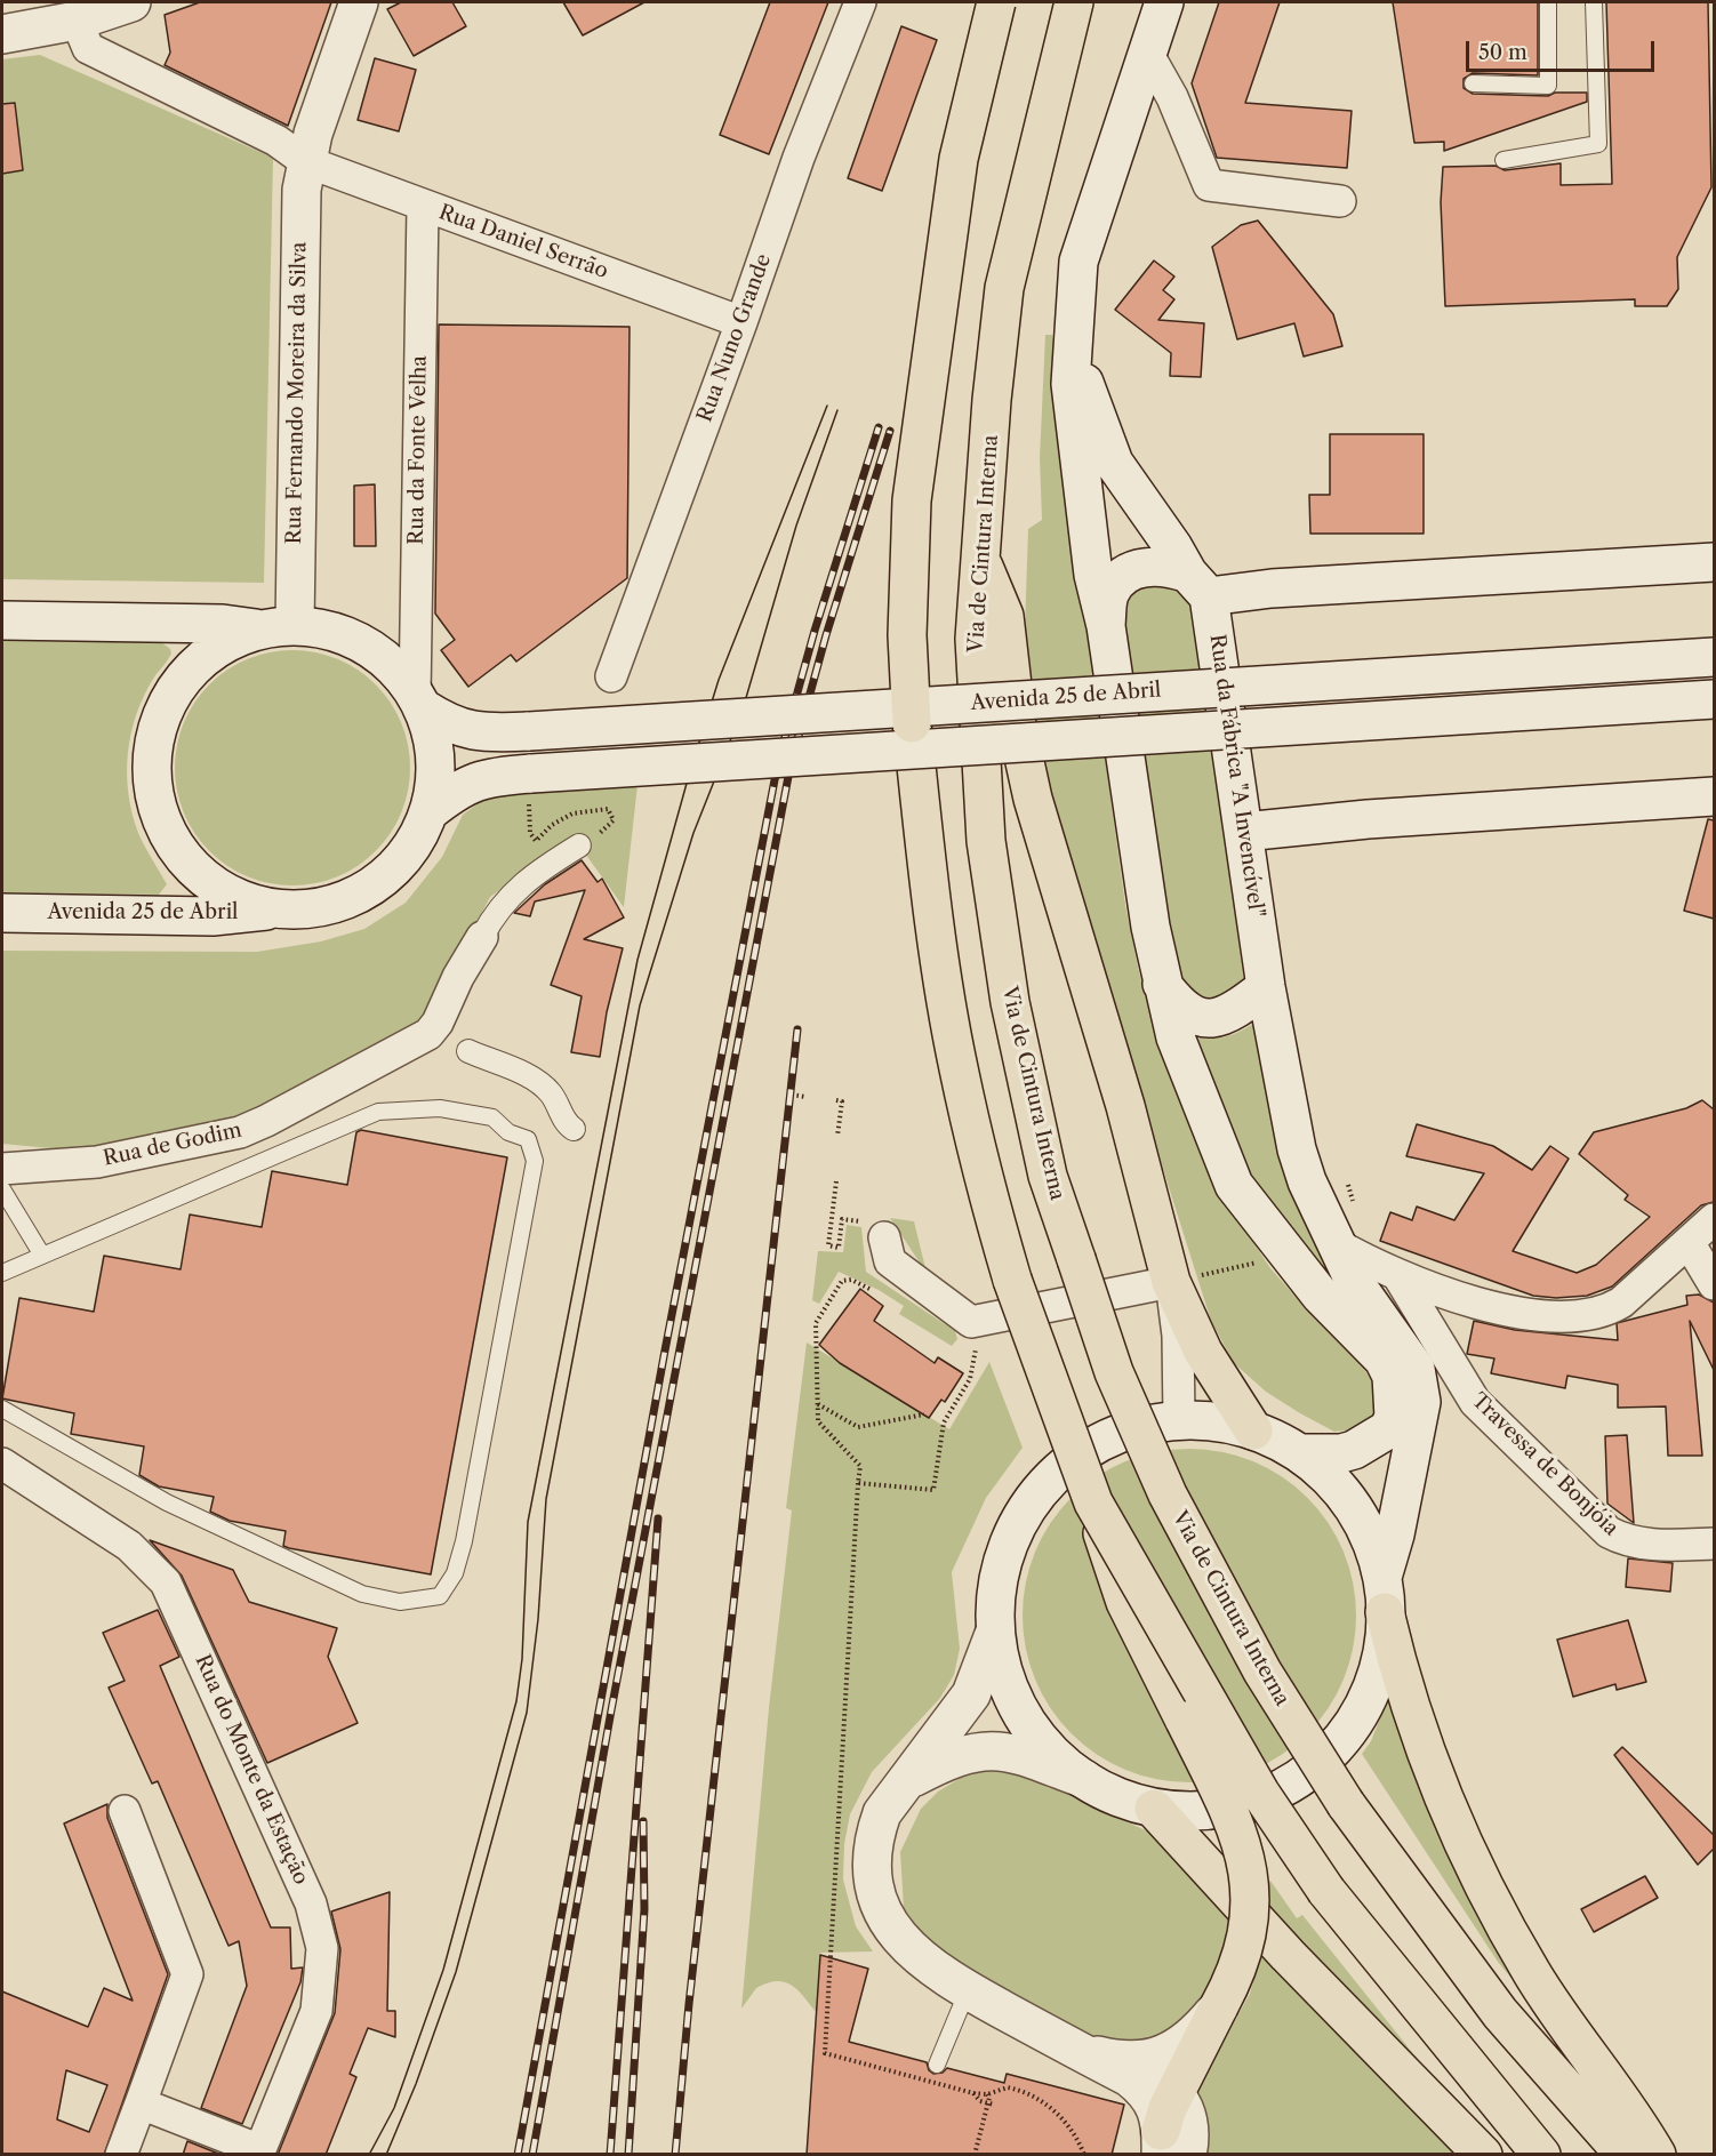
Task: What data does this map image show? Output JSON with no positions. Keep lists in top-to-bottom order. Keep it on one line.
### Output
{"streets":{"highway":["Via de Cintura Interna"],"main road":["Rua Fernando Moreira da Silva","Avenida 25 de Abril","Rua da Fábrica \"A Invencível\""],"street":["Rua Daniel Serrão","Rua Nuno Grande","Rua da Fonte Velha","Rua de Godim","Travessa de Bonjóia","Rua do Monte da Estação"]},"crossings":[["Rua Daniel Serrão","Rua Nuno Grande"],["Rua Daniel Serrão","Rua Fernando Moreira da Silva"],["Rua Daniel Serrão","Rua da Fonte Velha"],["Rua da Fonte Velha","Avenida 25 de Abril"]],"scale_bar":"50 m"}
